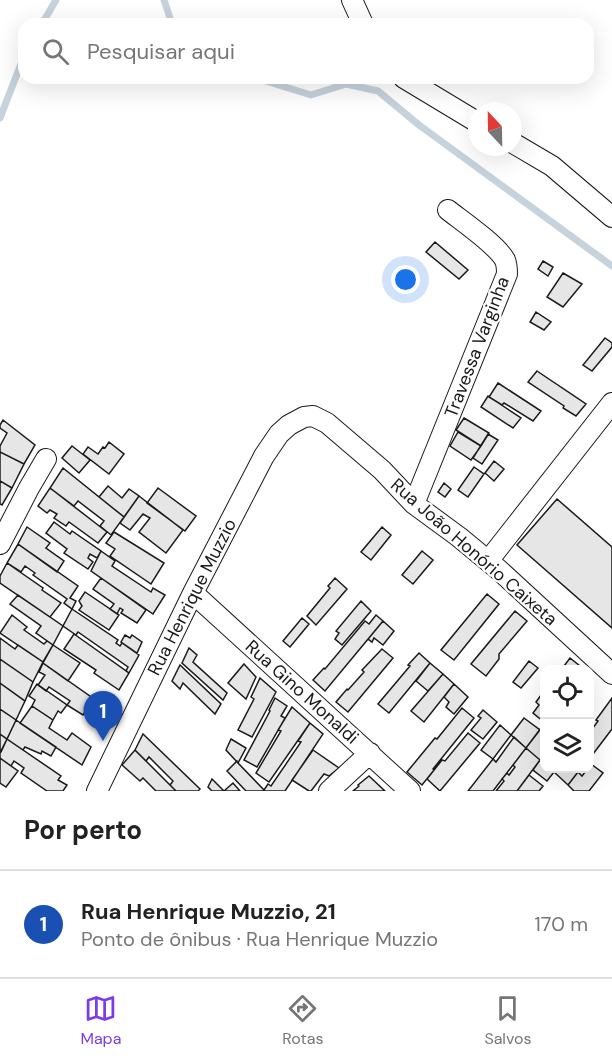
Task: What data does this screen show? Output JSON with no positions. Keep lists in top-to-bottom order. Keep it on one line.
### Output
{"streets":{"street":["Travessa Varginha","Rua João Honório Caixeta","Rua Henrique Muzzio","Rua Gino Monaldi"]},"crossings":[["Travessa Varginha","Rua João Honório Caixeta"],["Rua João Honório Caixeta","Rua Henrique Muzzio"],["Rua Henrique Muzzio","Rua Gino Monaldi"]],"north":"top","page":{"search":"Pesquisar aqui","pins":"1","heading":"Por perto","list":[{"mark":"1","name":"Rua Henrique Muzzio, 21","note":"Ponto de ônibus · Rua Henrique Muzzio","value":"170 m"}],"nav":["Mapa","Rotas","Salvos"]}}
